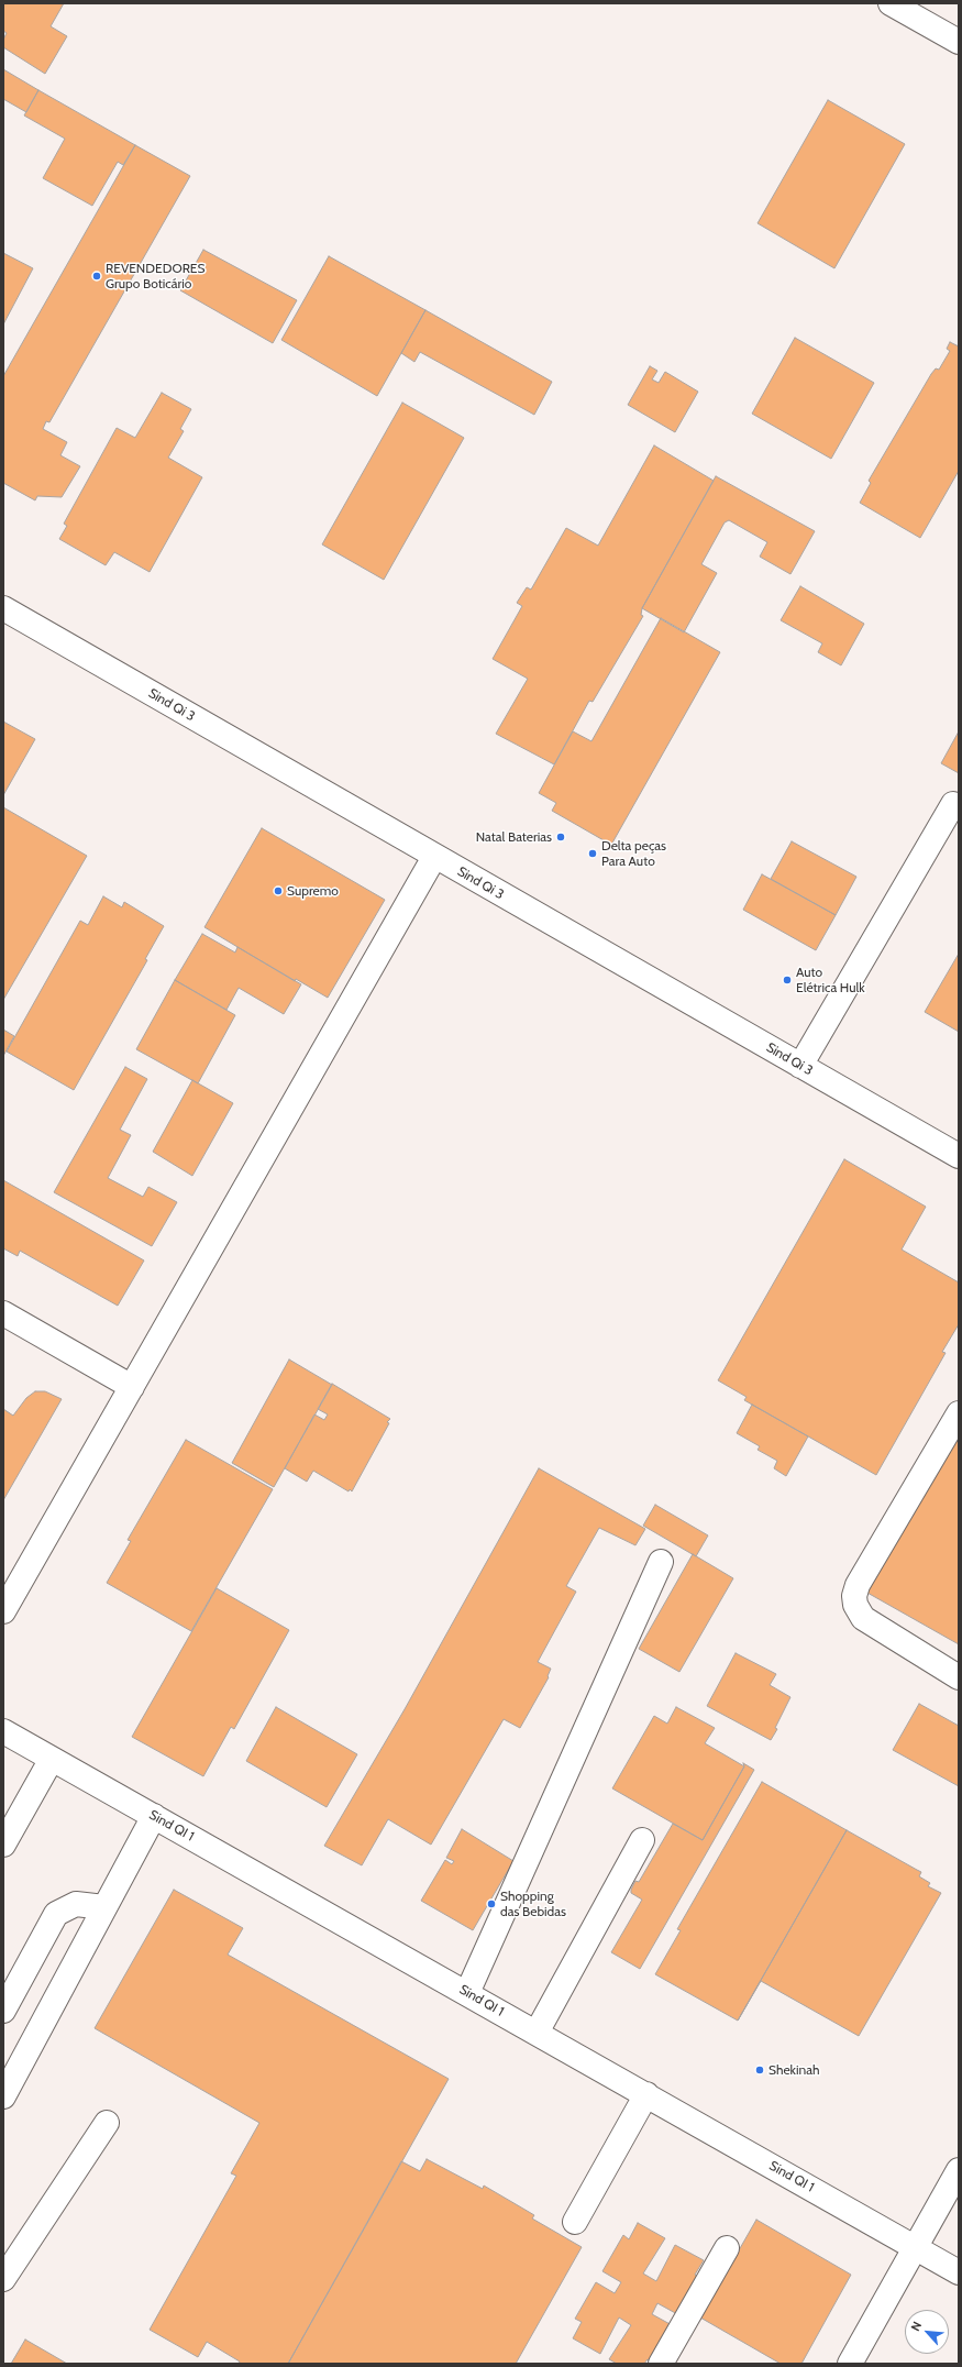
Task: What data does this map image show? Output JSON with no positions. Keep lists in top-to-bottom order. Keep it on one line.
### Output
{"streets":{"street":["Sind Qi 3","Sind QI 1"]},"places":["REVENDEDORES Grupo Boticário","Natal Baterias","Delta peças Para Auto","Supremo","Auto Elétrica Hulk","Shopping das Bebidas","Shekinah"],"north":"top left"}
